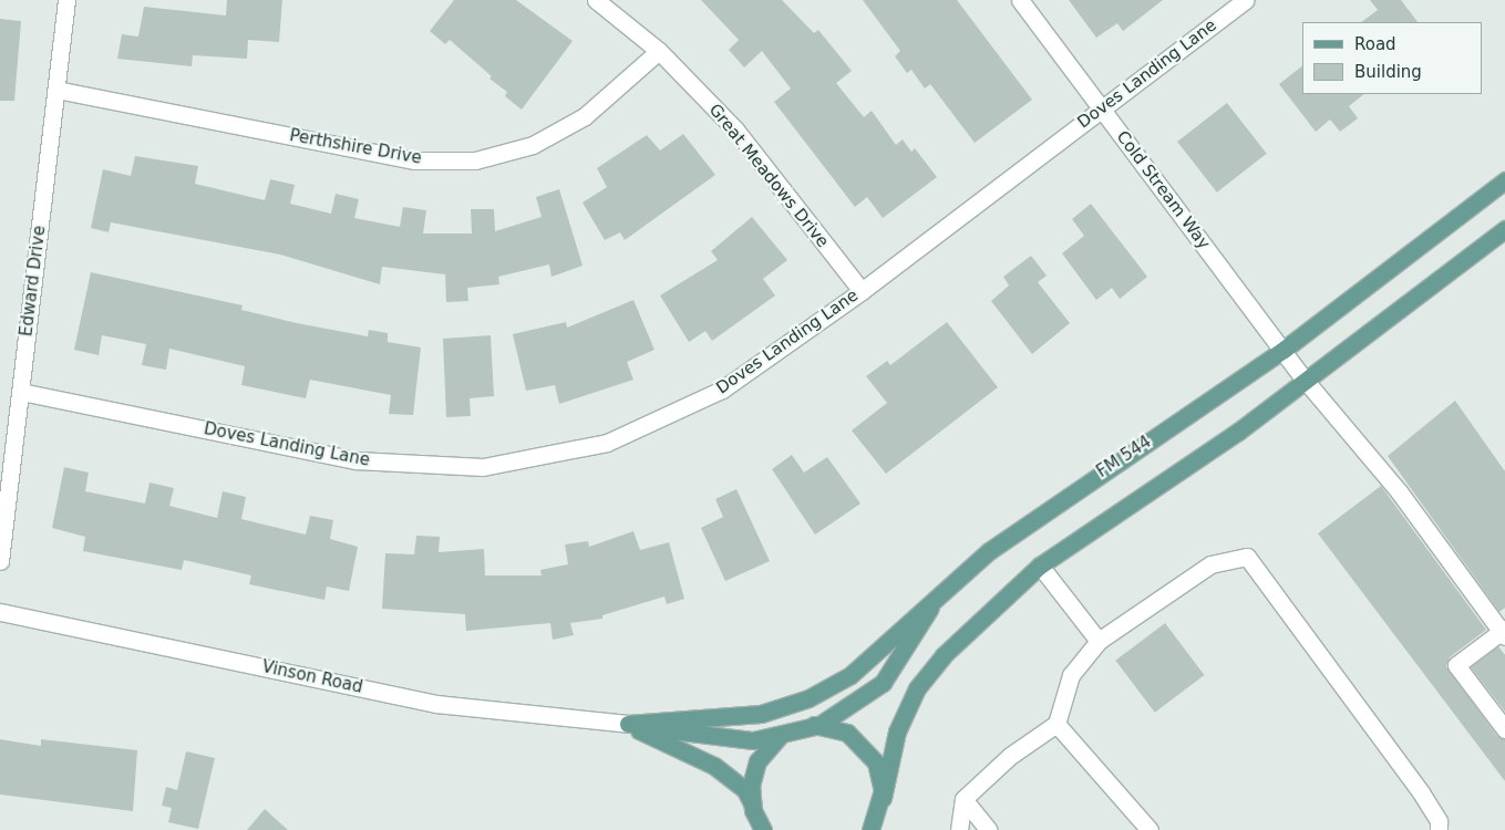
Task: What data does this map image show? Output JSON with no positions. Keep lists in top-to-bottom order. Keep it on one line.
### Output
{"streets":{"main road":["FM 544"],"street":["Doves Landing Lane","Perthshire Drive","Great Meadows Drive","Cold Stream Way","Edward Drive","Vinson Road"]},"crossings":[["Doves Landing Lane","Great Meadows Drive"],["Doves Landing Lane","Cold Stream Way"],["Doves Landing Lane","Edward Drive"],["Perthshire Drive","Great Meadows Drive"],["Perthshire Drive","Edward Drive"],["Cold Stream Way","FM 544"],["FM 544","Vinson Road"]],"legend":["Road","Building"]}
